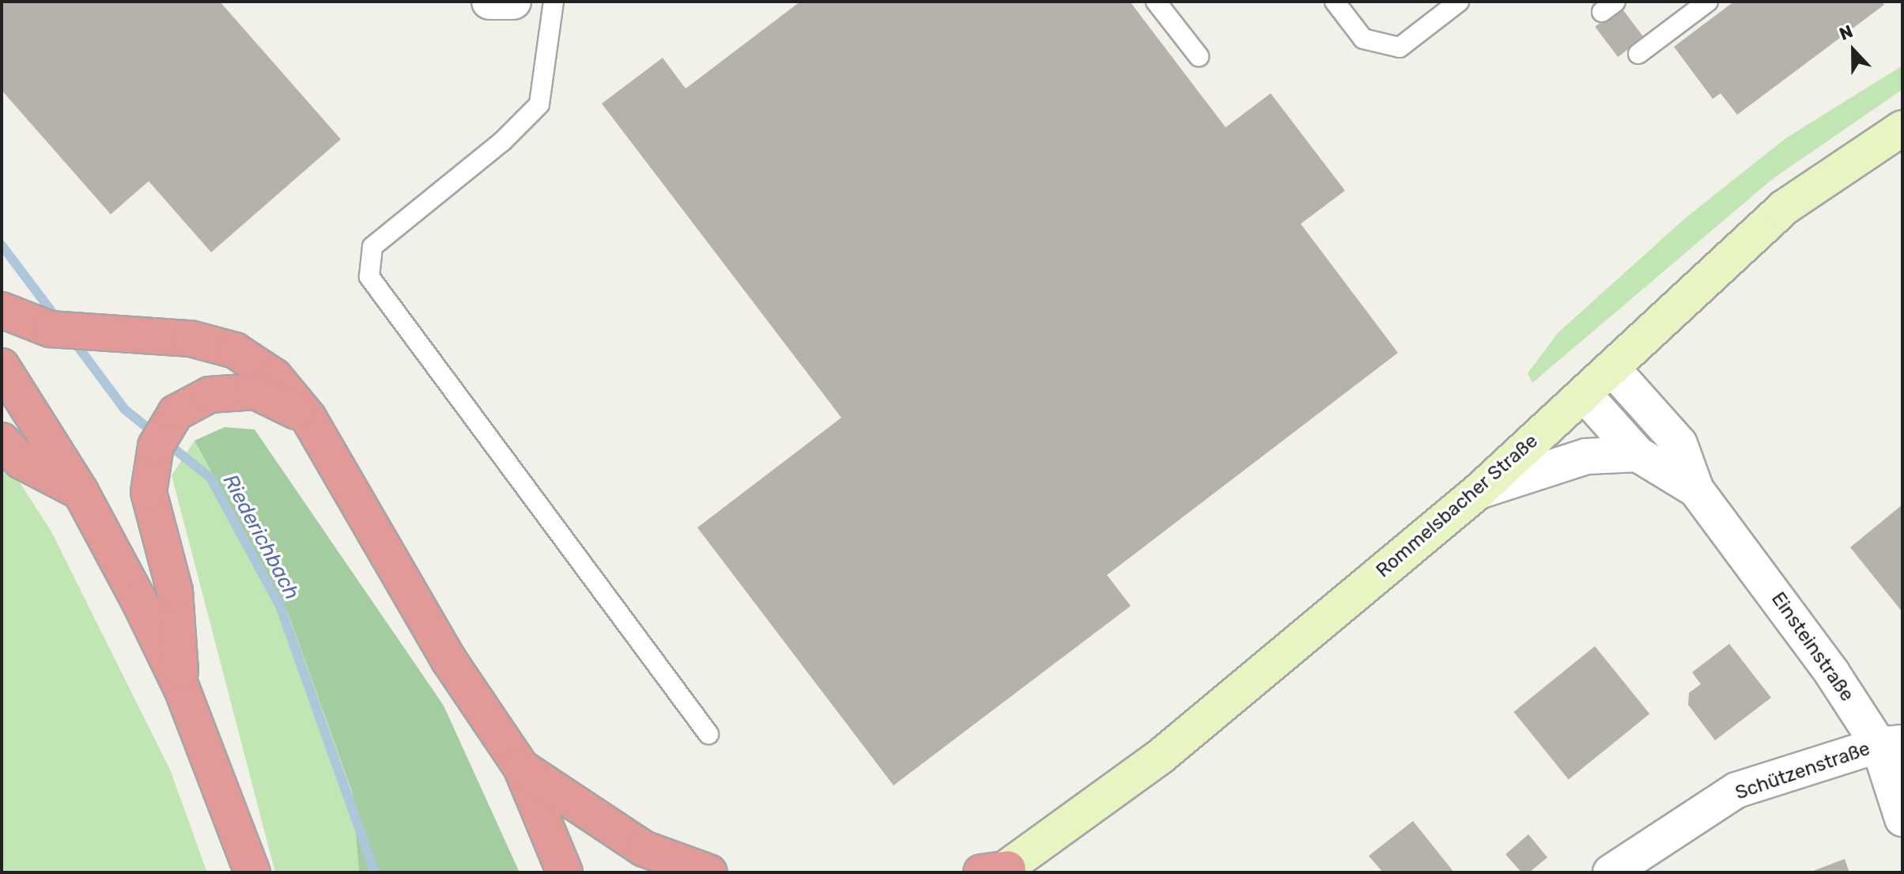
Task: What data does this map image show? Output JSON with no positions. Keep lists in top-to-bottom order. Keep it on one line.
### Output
{"streets":{"main road":["Rommelsbacher Straße"],"street":["Einsteinstraße","Schützenstraße"]},"crossings":[["Rommelsbacher Straße","Einsteinstraße"],["Einsteinstraße","Schützenstraße"]],"water":["Riederichbach"],"north":"top"}
